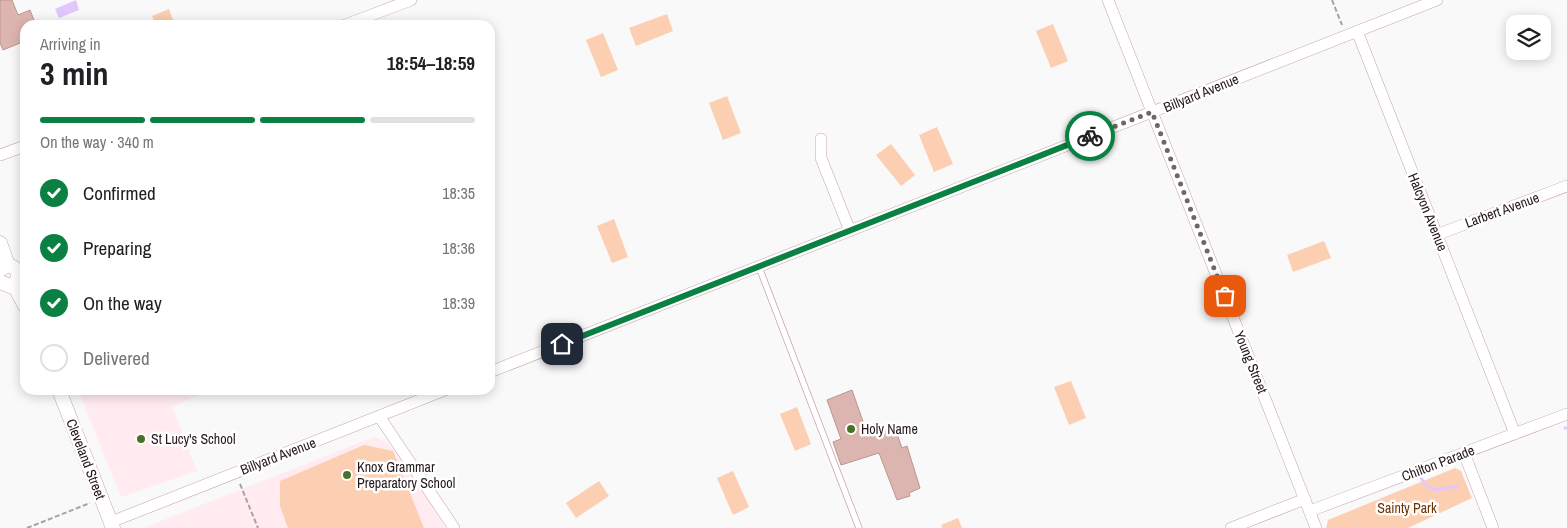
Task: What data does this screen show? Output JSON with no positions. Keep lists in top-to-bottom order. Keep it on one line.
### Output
{"streets":{"street":["Billyard Avenue","Larbert Avenue","Halcyon Avenue","Young Street","Cleveland Street","Chilton Parade"]},"crossings":[["Billyard Avenue","Halcyon Avenue"],["Billyard Avenue","Young Street"],["Billyard Avenue","Cleveland Street"],["Larbert Avenue","Halcyon Avenue"],["Halcyon Avenue","Chilton Parade"],["Young Street","Chilton Parade"]],"parks":["Sainty Park"],"places":["Holy Name","St Lucy's School","Knox Grammar Preparatory School"],"page":{"heading":["3 min","Arriving in","18:54–18:59"],"bar":"On the way · 340 m","list":[["Confirmed","18:35"],["Preparing","18:36"],["On the way","18:39"],"Delivered"]}}
